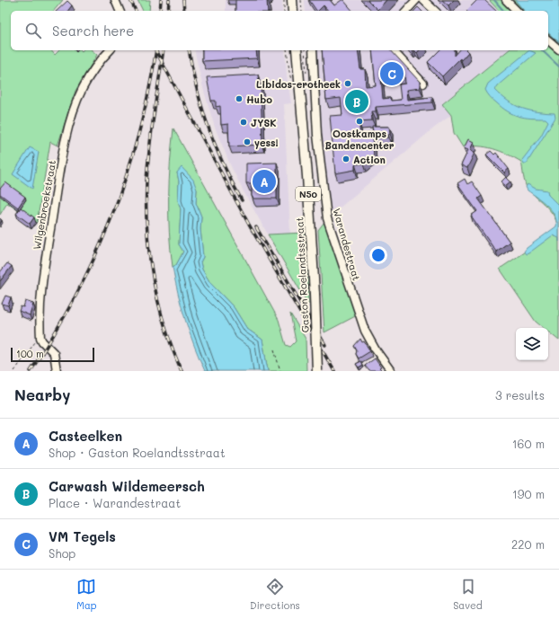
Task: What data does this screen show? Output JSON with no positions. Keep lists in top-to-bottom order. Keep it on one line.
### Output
{"streets":{"main road":["N50","Gaston Roelandtsstraat"],"street":["Wilgenbroekstraat","Warandestraat"]},"places":["Libidos-erotheek","Hubo","Oostkamps Bandencenter","JYSK","yess!","Action"],"scale_bar":"100 m","page":{"search":"Search here","pins":["C","B","A"],"scale":"100 m","heading":["Nearby","3 results"],"list":[{"mark":"A","name":"Casteelken","note":"Shop · Gaston Roelandtsstraat","value":"160 m"},{"mark":"B","name":"Carwash Wildemeersch","note":"Place · Warandestraat","value":"190 m"},{"mark":"C","name":"VM Tegels","note":"Shop","value":"220 m"}],"nav":["Map","Directions","Saved"]}}
